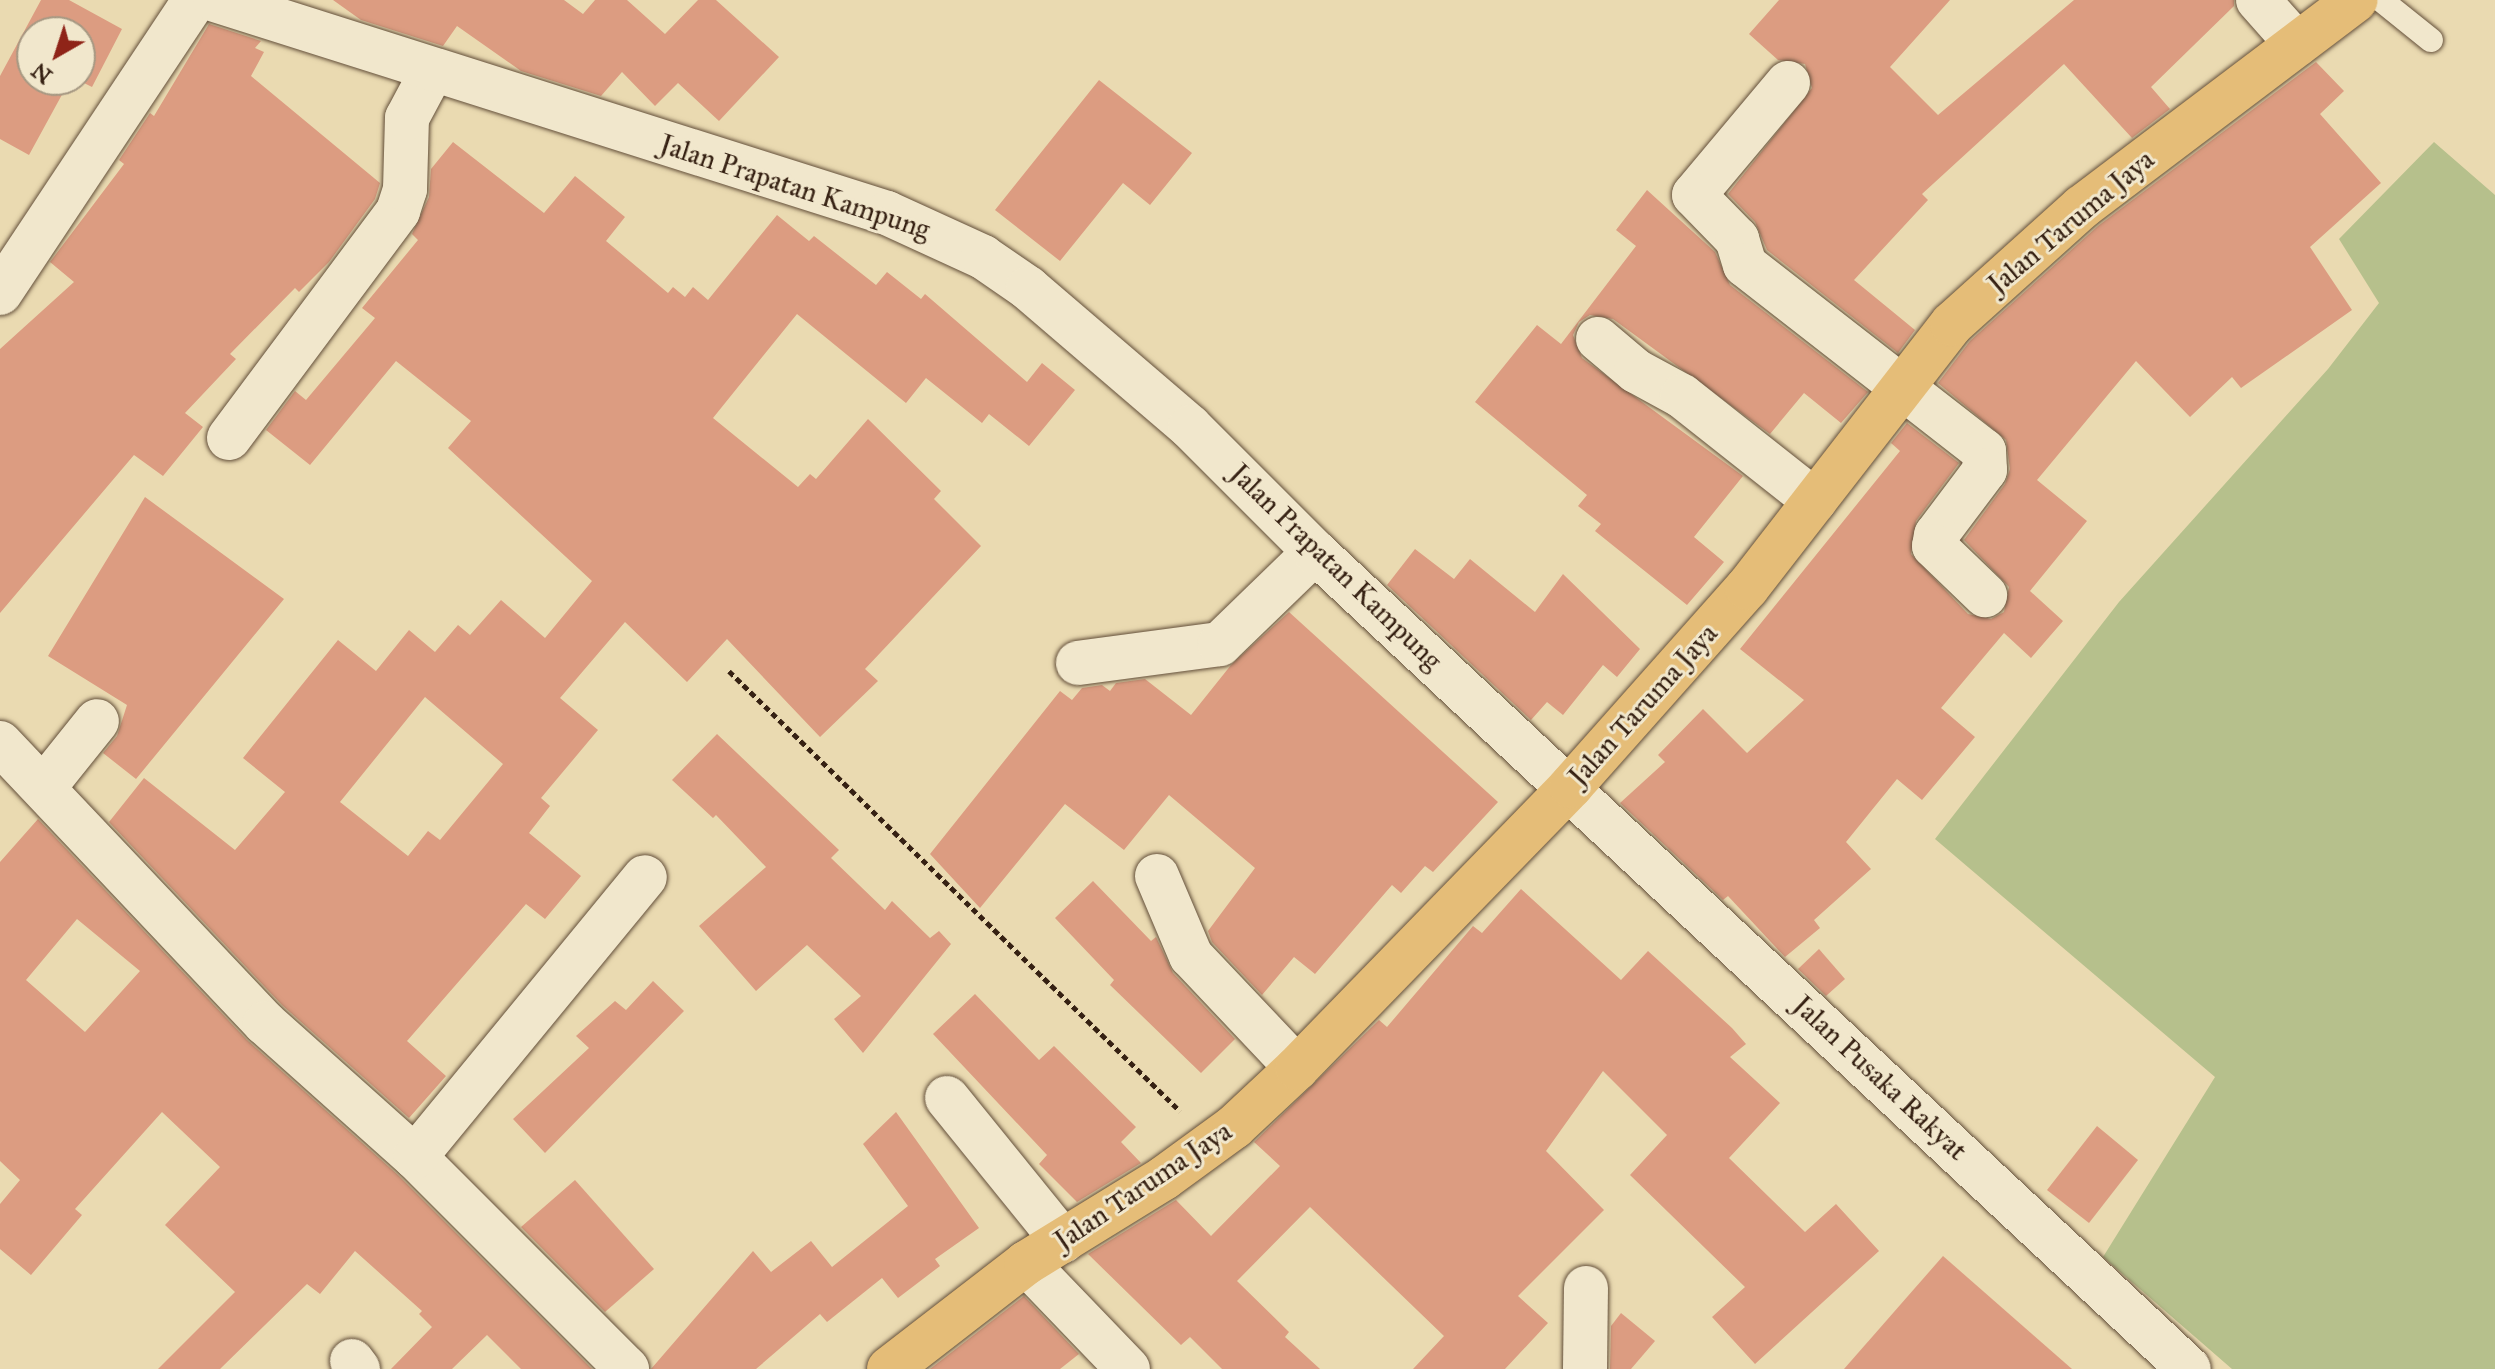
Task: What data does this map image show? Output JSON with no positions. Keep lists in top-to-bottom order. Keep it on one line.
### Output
{"streets":{"main road":["Jalan Taruma Jaya"],"street":["Jalan Prapatan Kampung","Jalan Pusaka Rakyat"]},"crossings":[["Jalan Prapatan Kampung","Jalan Taruma Jaya"],["Jalan Prapatan Kampung","Jalan Pusaka Rakyat"],["Jalan Taruma Jaya","Jalan Pusaka Rakyat"]],"north":"bottom left"}
